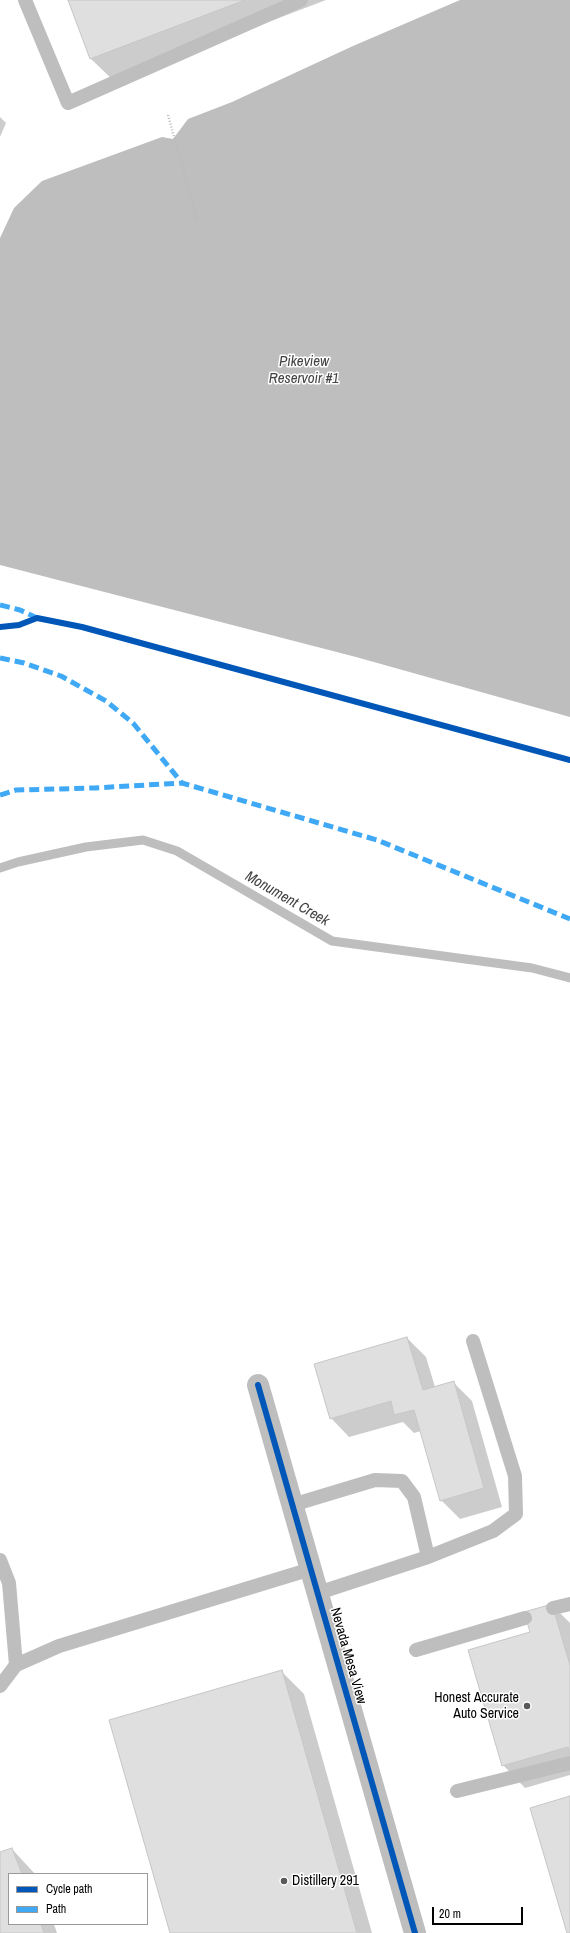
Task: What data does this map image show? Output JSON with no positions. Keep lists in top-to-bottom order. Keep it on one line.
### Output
{"streets":{"street":["Nevada Mesa View"]},"water":["Pikeview Reservoir #1","Monument Creek"],"places":["Honest Accurate Auto Service","Distillery 291"],"legend":["Cycle path","Path"],"scale_bar":"20 m"}
